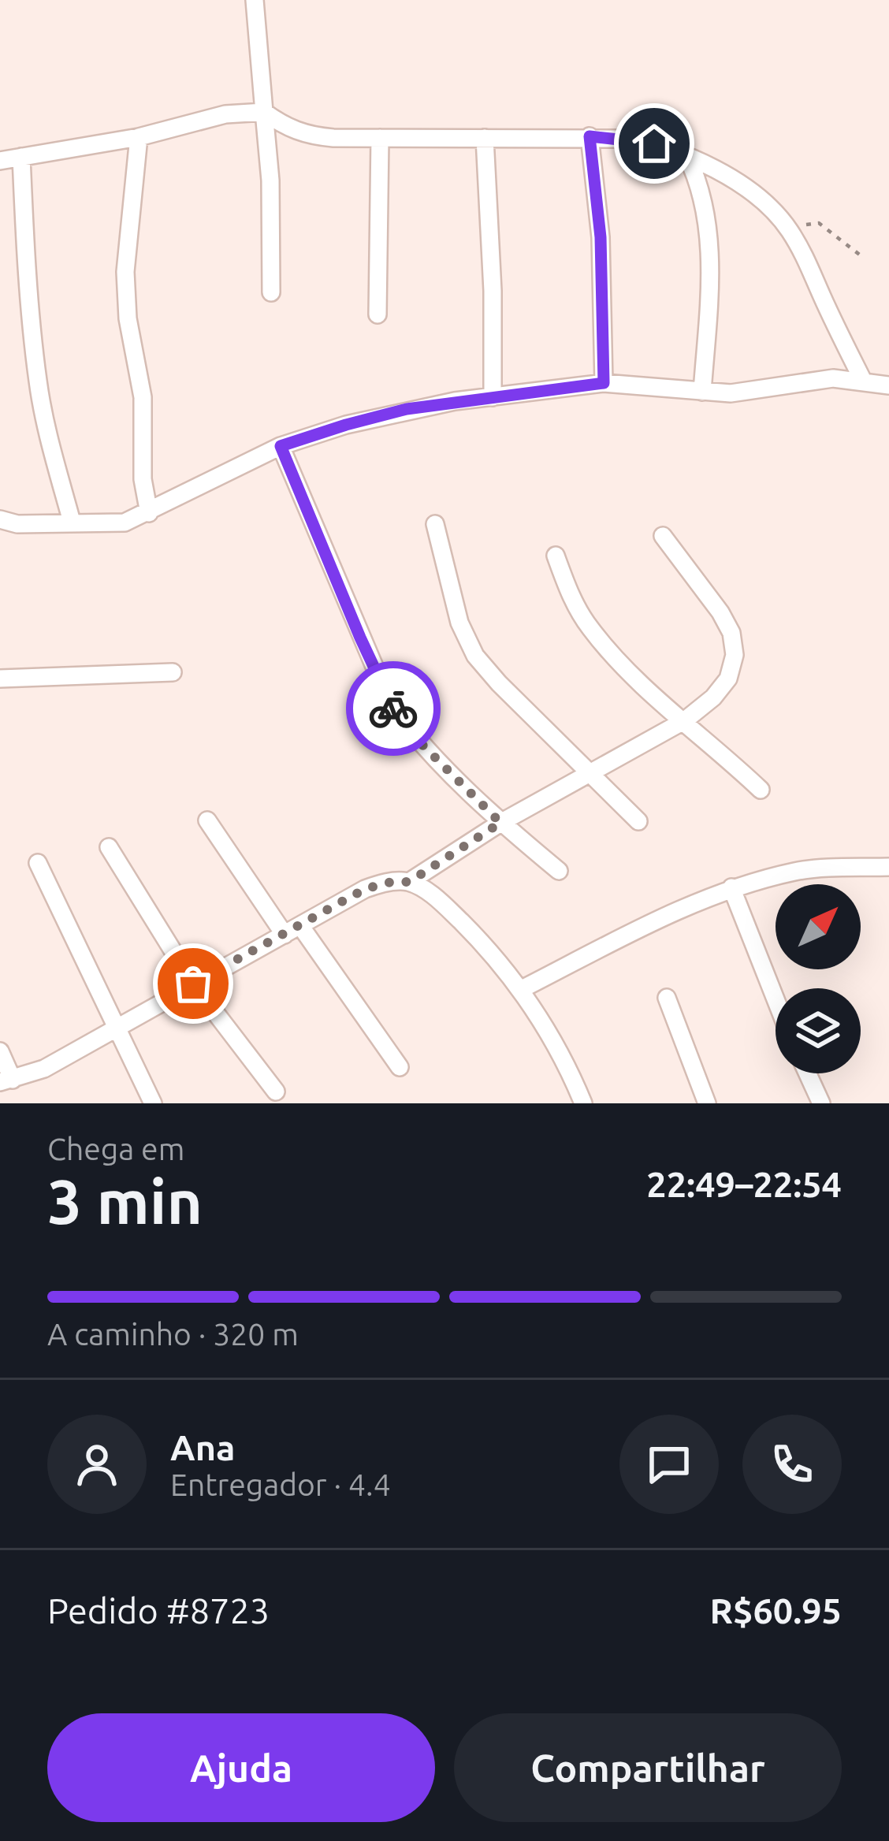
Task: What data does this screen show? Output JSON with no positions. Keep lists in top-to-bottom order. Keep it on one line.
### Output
{"north":"top right","page":{"heading":["3 min","Chega em","22:49–22:54"],"panel":["Ana","Entregador · 4.4","Pedido #8723","R$60.95"],"bar":"A caminho · 320 m","buttons":["Ajuda","Compartilhar"]}}
